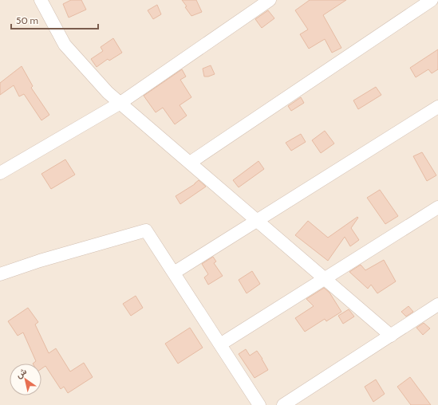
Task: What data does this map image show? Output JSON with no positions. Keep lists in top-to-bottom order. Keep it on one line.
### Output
{"scale_bar":"50 m","north":"top left"}
